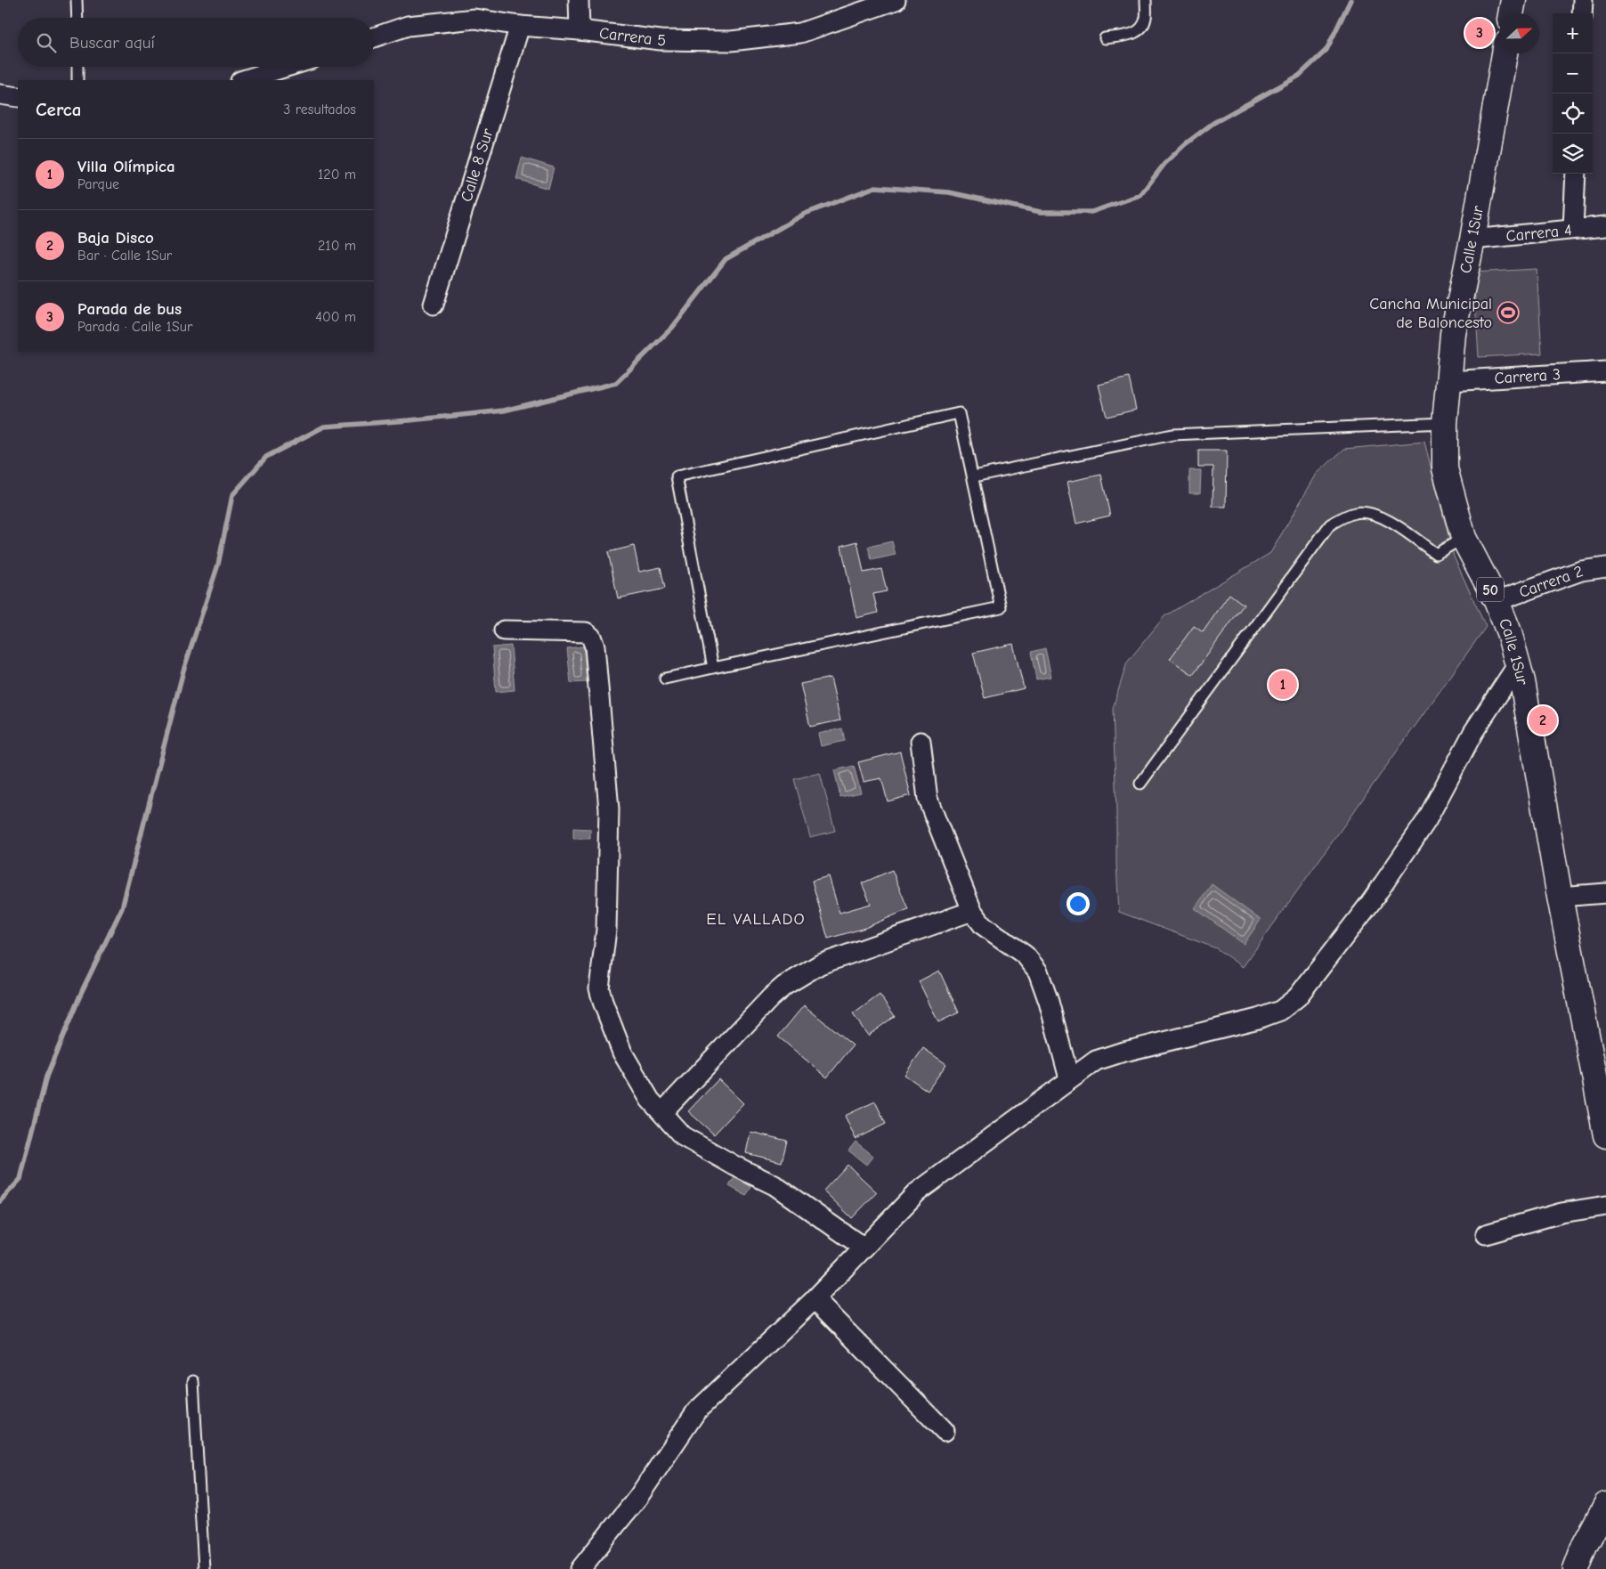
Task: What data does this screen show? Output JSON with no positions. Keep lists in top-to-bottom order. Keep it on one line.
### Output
{"streets":{"highway":["Calle 1Sur","50"],"street":["Carrera 5","Calle 8 Sur","Carrera 4","Carrera 3","Carrera 2"]},"crossings":[["Carrera 5","Calle 8 Sur"],["Carrera 4","Calle 1Sur"],["Calle 1Sur","Carrera 3"],["Calle 1Sur","Carrera 2"]],"districts":["EL VALLADO"],"places":{"sports":["Cancha Municipal de Baloncesto"]},"north":"right","page":{"map_buttons":["+","−"],"pins":["3","1","2"],"search":"Buscar aquí","heading":["Cerca","3 resultados"],"list":[{"mark":"1","name":"Villa Olímpica","note":"Parque","value":"120 m"},{"mark":"2","name":"Baja Disco","note":"Bar · Calle 1Sur","value":"210 m"},{"mark":"3","name":"Parada de bus","note":"Parada · Calle 1Sur","value":"400 m"}]}}
